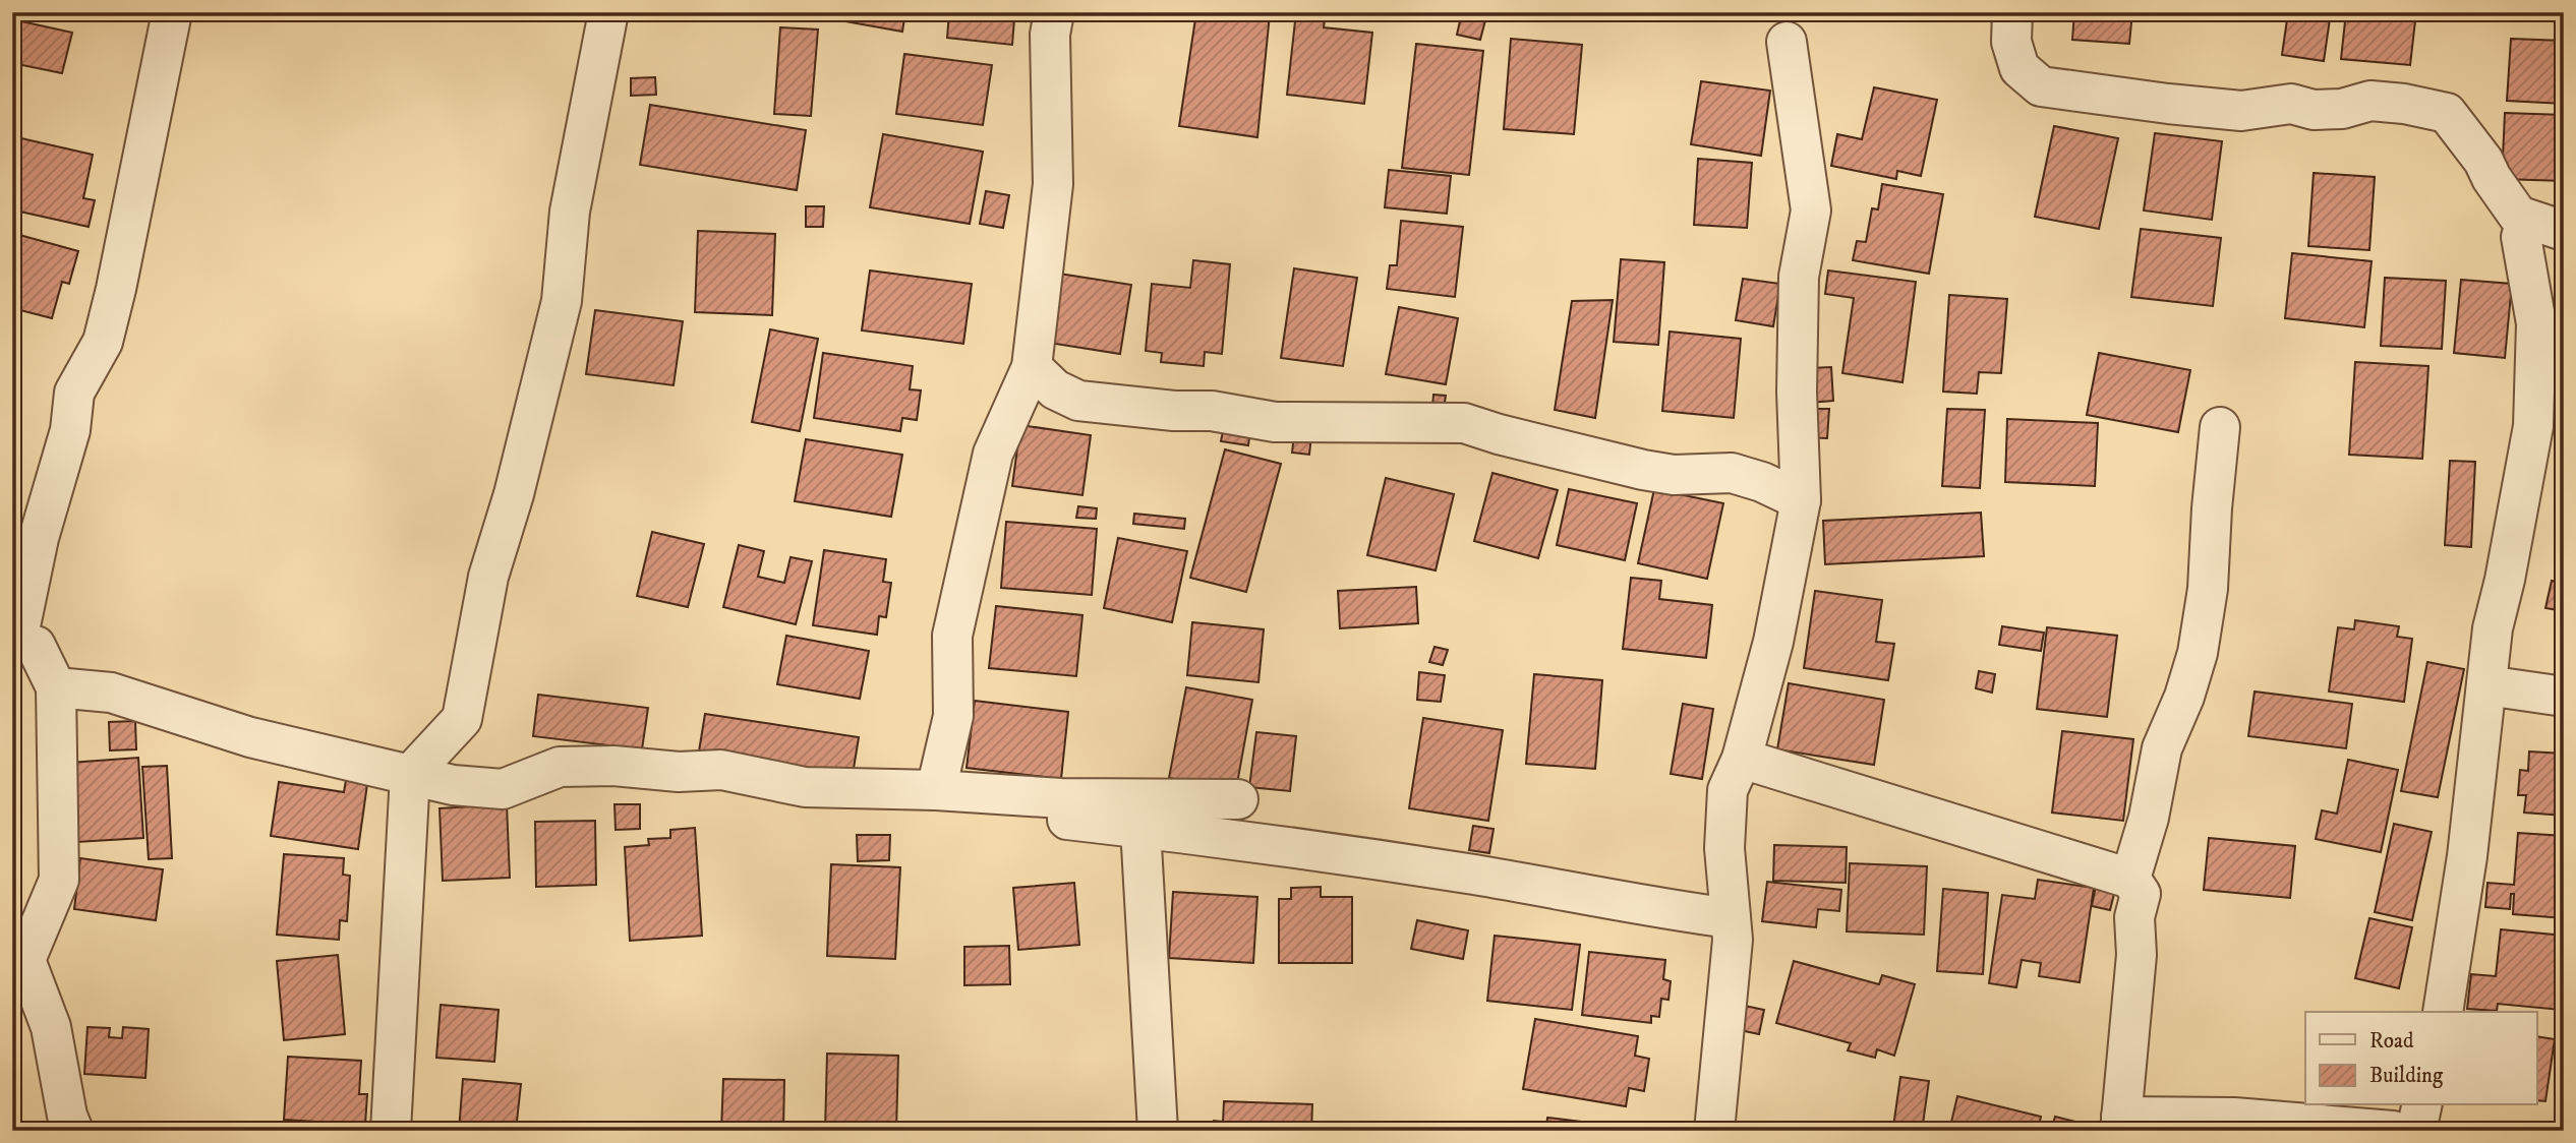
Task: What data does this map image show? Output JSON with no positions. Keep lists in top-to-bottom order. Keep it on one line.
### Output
{"legend":["Road","Building"]}
